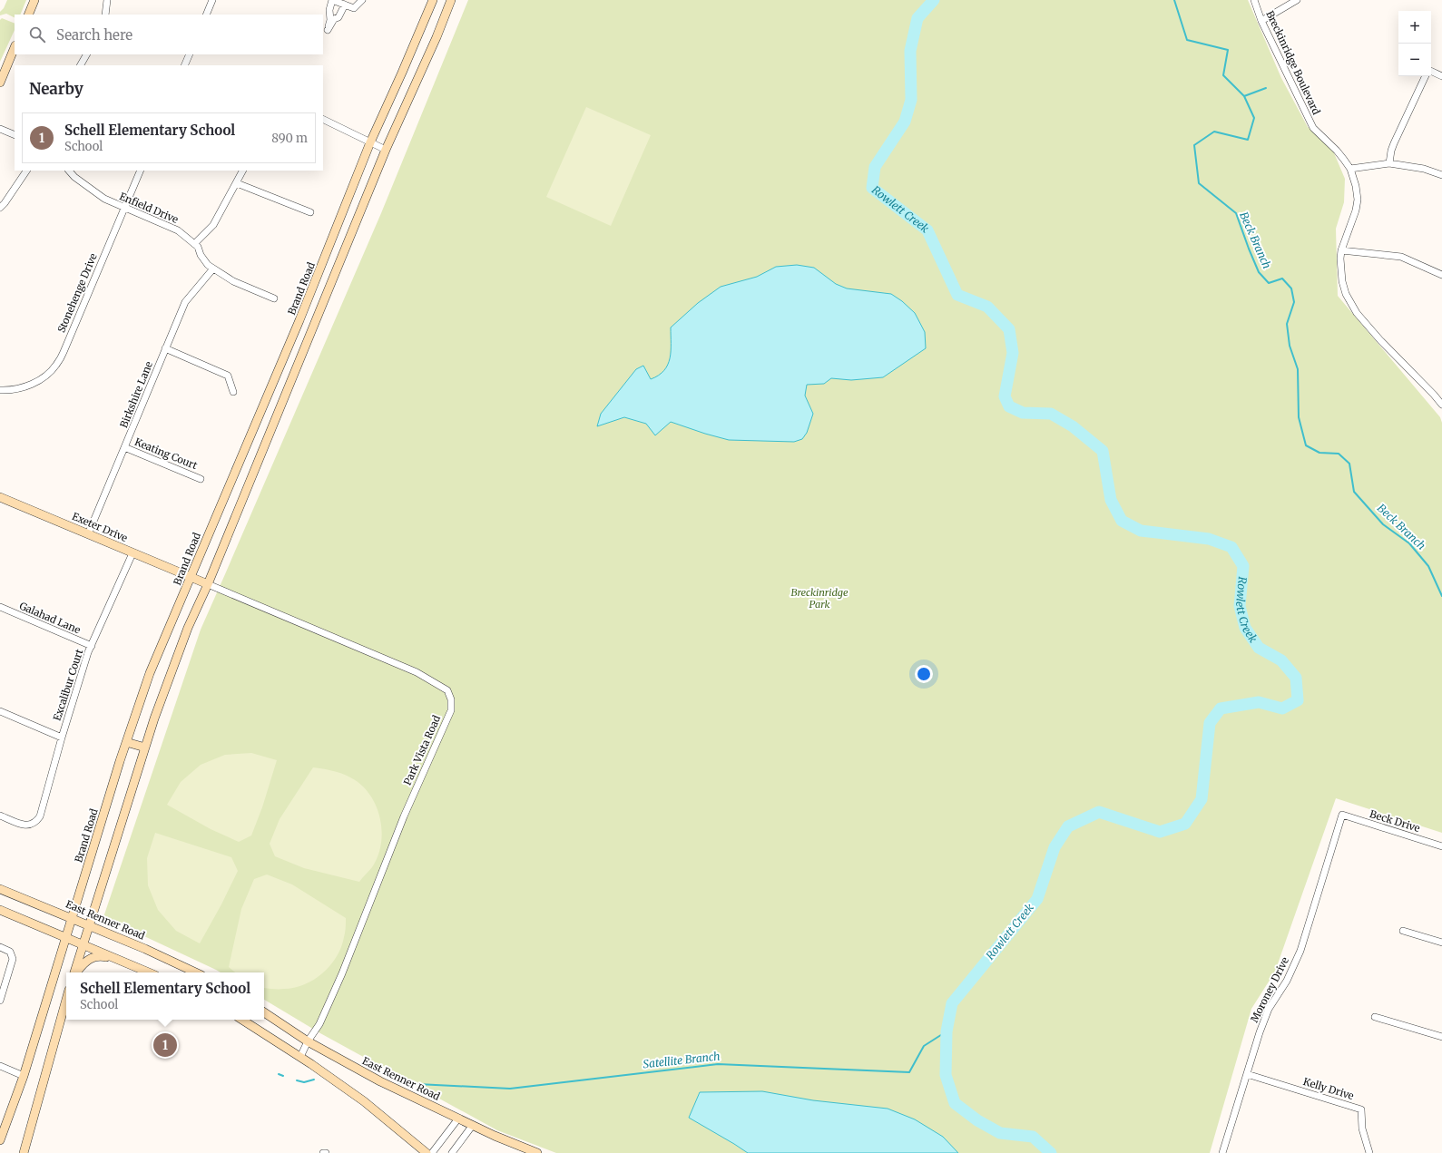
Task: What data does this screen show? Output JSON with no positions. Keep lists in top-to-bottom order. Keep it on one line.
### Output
{"streets":{"main road":["Brand Road","Exeter Drive","East Renner Road"],"street":["Breckinridge Boulevard","Enfield Drive","Stonehenge Drive","Birkshire Lane","Keating Court","Galahad Lane","Excalibur Court","Park Vista Road","Beck Drive","Moroney Drive","Kelly Drive"]},"crossings":[["Enfield Drive","Stonehenge Drive"],["Enfield Drive","Birkshire Lane"],["Brand Road","Exeter Drive"],["Brand Road","East Renner Road"],["Birkshire Lane","Keating Court"],["Birkshire Lane","Exeter Drive"],["Exeter Drive","Excalibur Court"],["Exeter Drive","Park Vista Road"],["Galahad Lane","Excalibur Court"],["Park Vista Road","East Renner Road"],["Beck Drive","Moroney Drive"],["Moroney Drive","Kelly Drive"]],"water":["Rowlett Creek","Beck Branch","Satellite Branch"],"parks":["Breckinridge Park"],"page":{"map_buttons":["+","−"],"search":"Search here","heading":"Nearby","list":[{"mark":"1","name":"Schell Elementary School","note":"School","value":"890 m"}],"popup":["Schell Elementary School","School"],"pins":"1"}}
